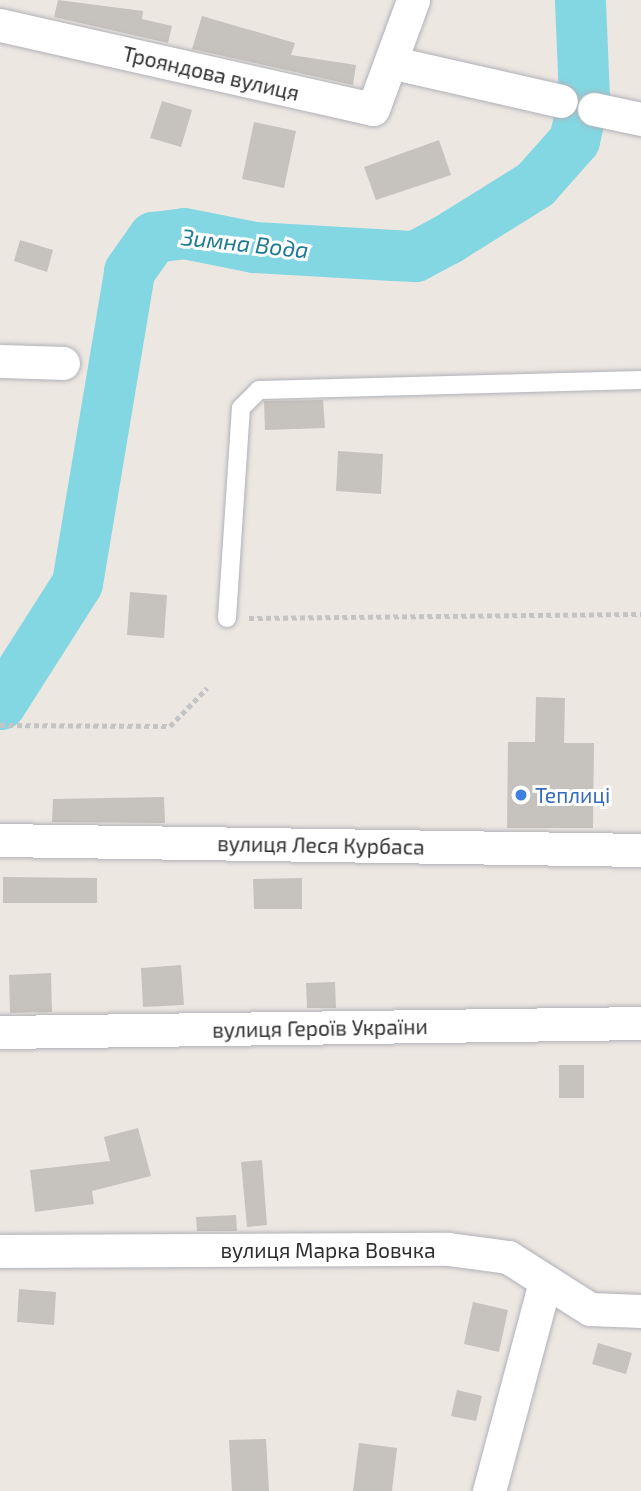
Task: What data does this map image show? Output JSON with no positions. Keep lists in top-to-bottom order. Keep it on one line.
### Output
{"streets":{"street":["Трояндова вулиця","вулиця Леся Курбаса","вулиця Героїв України","вулиця Марка Вовчка"]},"water":["Зимна Вода"],"places":["Теплиці"]}
